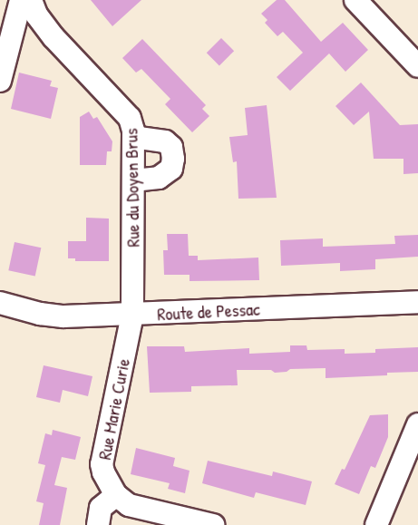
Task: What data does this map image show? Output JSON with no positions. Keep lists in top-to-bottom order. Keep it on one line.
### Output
{"streets":{"street":["Rue du Doyen Brus","Route de Pessac","Rue Marie Curie"]},"crossings":[["Rue du Doyen Brus","Route de Pessac"],["Rue du Doyen Brus","Rue Marie Curie"],["Route de Pessac","Rue Marie Curie"]]}
